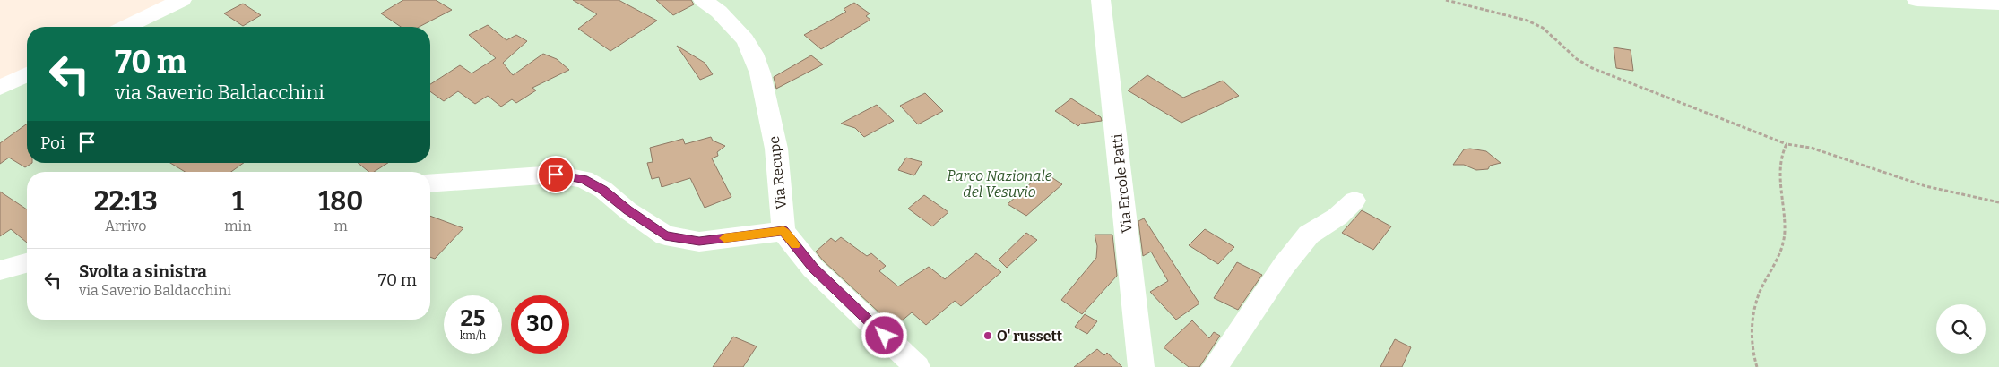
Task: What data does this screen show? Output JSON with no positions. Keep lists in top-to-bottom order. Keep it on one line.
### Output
{"streets":{"street":["Via Recupe","Via Ercole Patti"]},"parks":["Parco Nazionale del Vesuvio"],"places":["O' russett"],"page":{"turn":["70 m","via Saverio Baldacchini"],"then":"Poi","eta":["22:13","Arrivo","1","min","180","m"],"list":[{"name":"Svolta a sinistra","note":"via Saverio Baldacchini","value":"70 m"}],"speed":"25 km/h","limit":"30"}}
